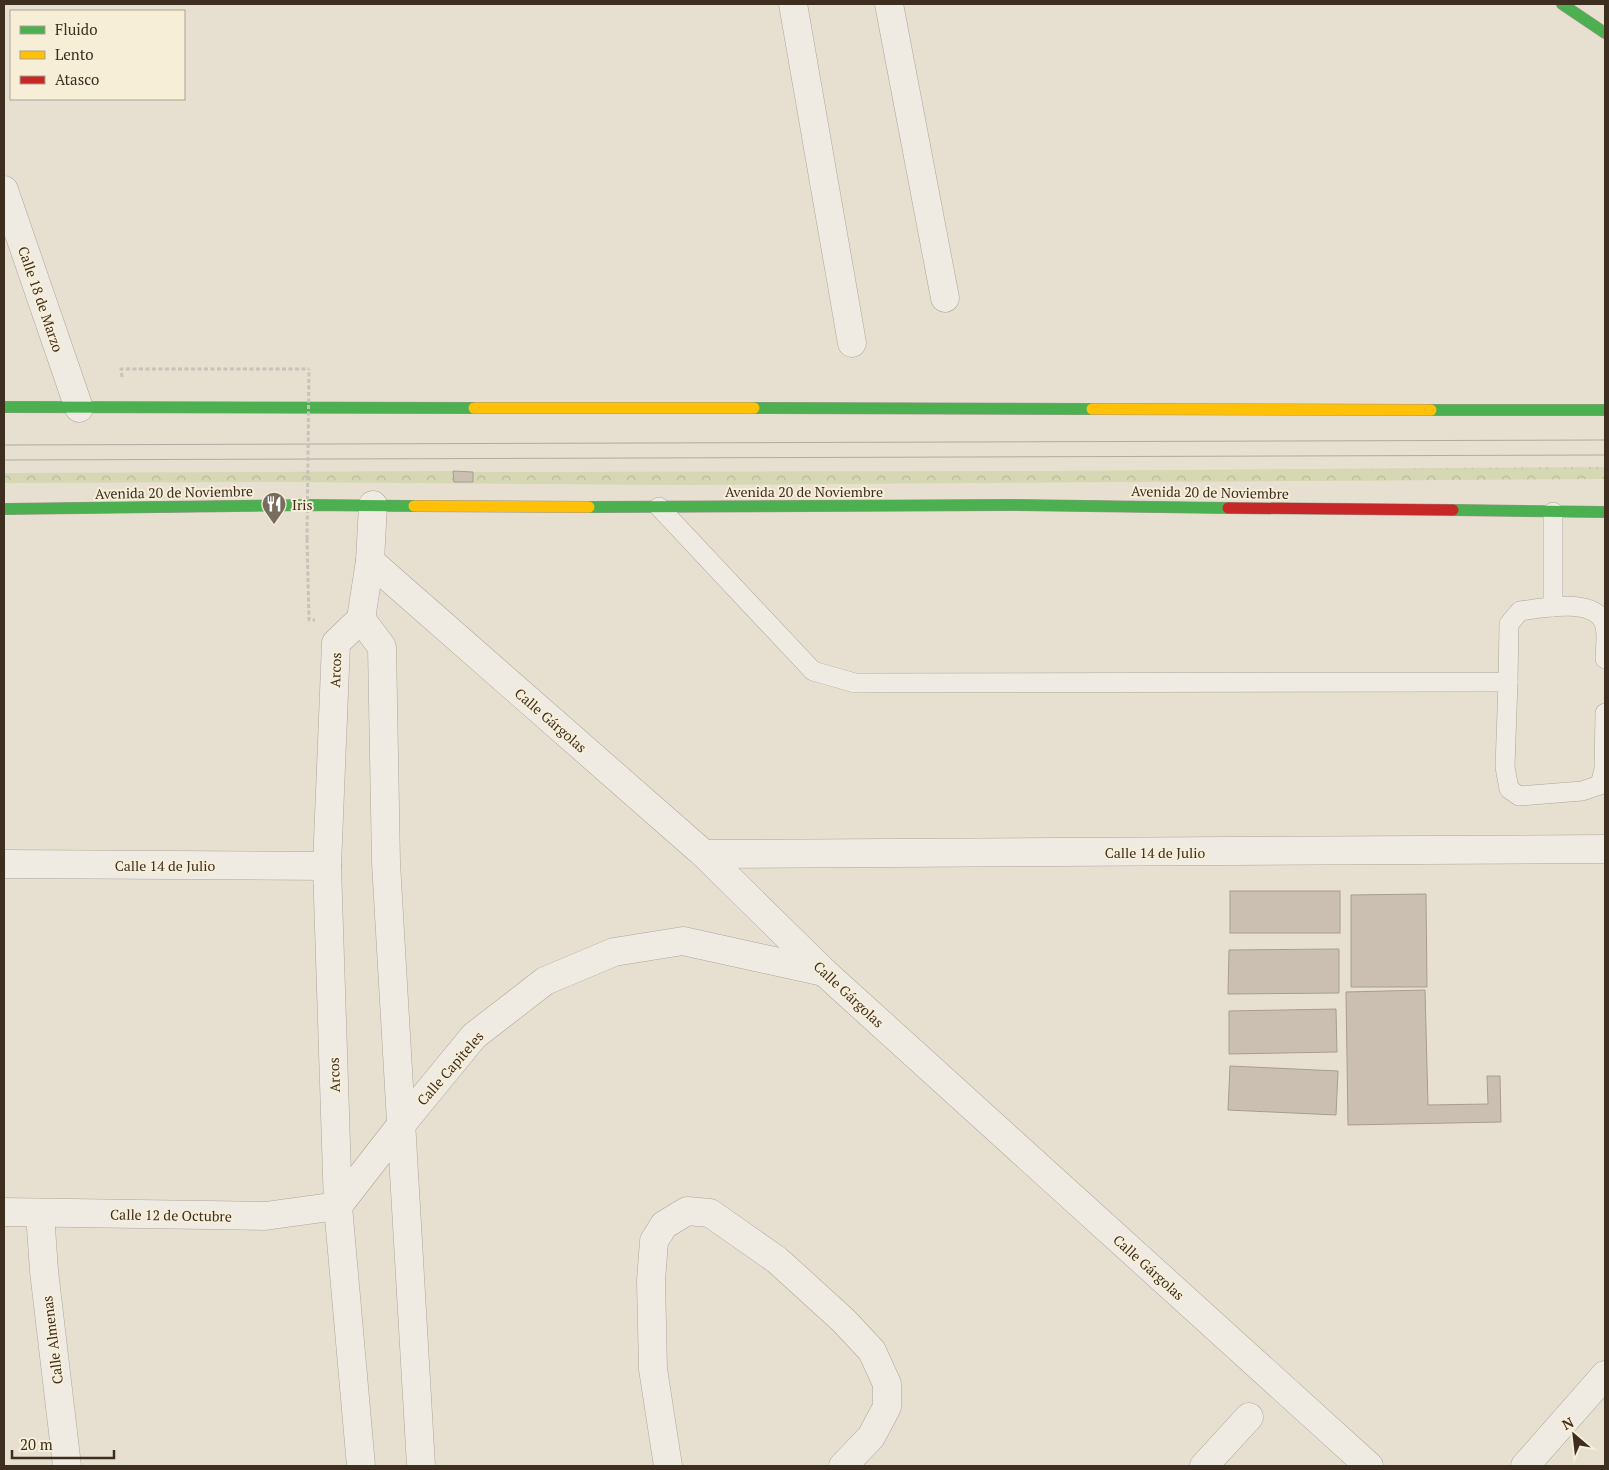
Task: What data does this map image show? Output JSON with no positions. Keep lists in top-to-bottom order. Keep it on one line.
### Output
{"streets":{"main road":["Avenida 20 de Noviembre"],"street":["Calle 18 de Marzo","Arcos","Calle Gárgolas","Calle 14 de Julio","Calle Capiteles","Calle 12 de Octubre","Calle Almenas"]},"crossings":[["Arcos","Calle 14 de Julio"],["Arcos","Calle Capiteles"],["Arcos","Calle 12 de Octubre"],["Calle Gárgolas","Calle 14 de Julio"],["Calle Gárgolas","Calle Capiteles"],["Calle Capiteles","Calle 12 de Octubre"],["Calle 12 de Octubre","Calle Almenas"]],"places":{"restaurant":["Iris"]},"legend":["Fluido","Lento","Atasco"],"scale_bar":"20 m","north":"top left"}
